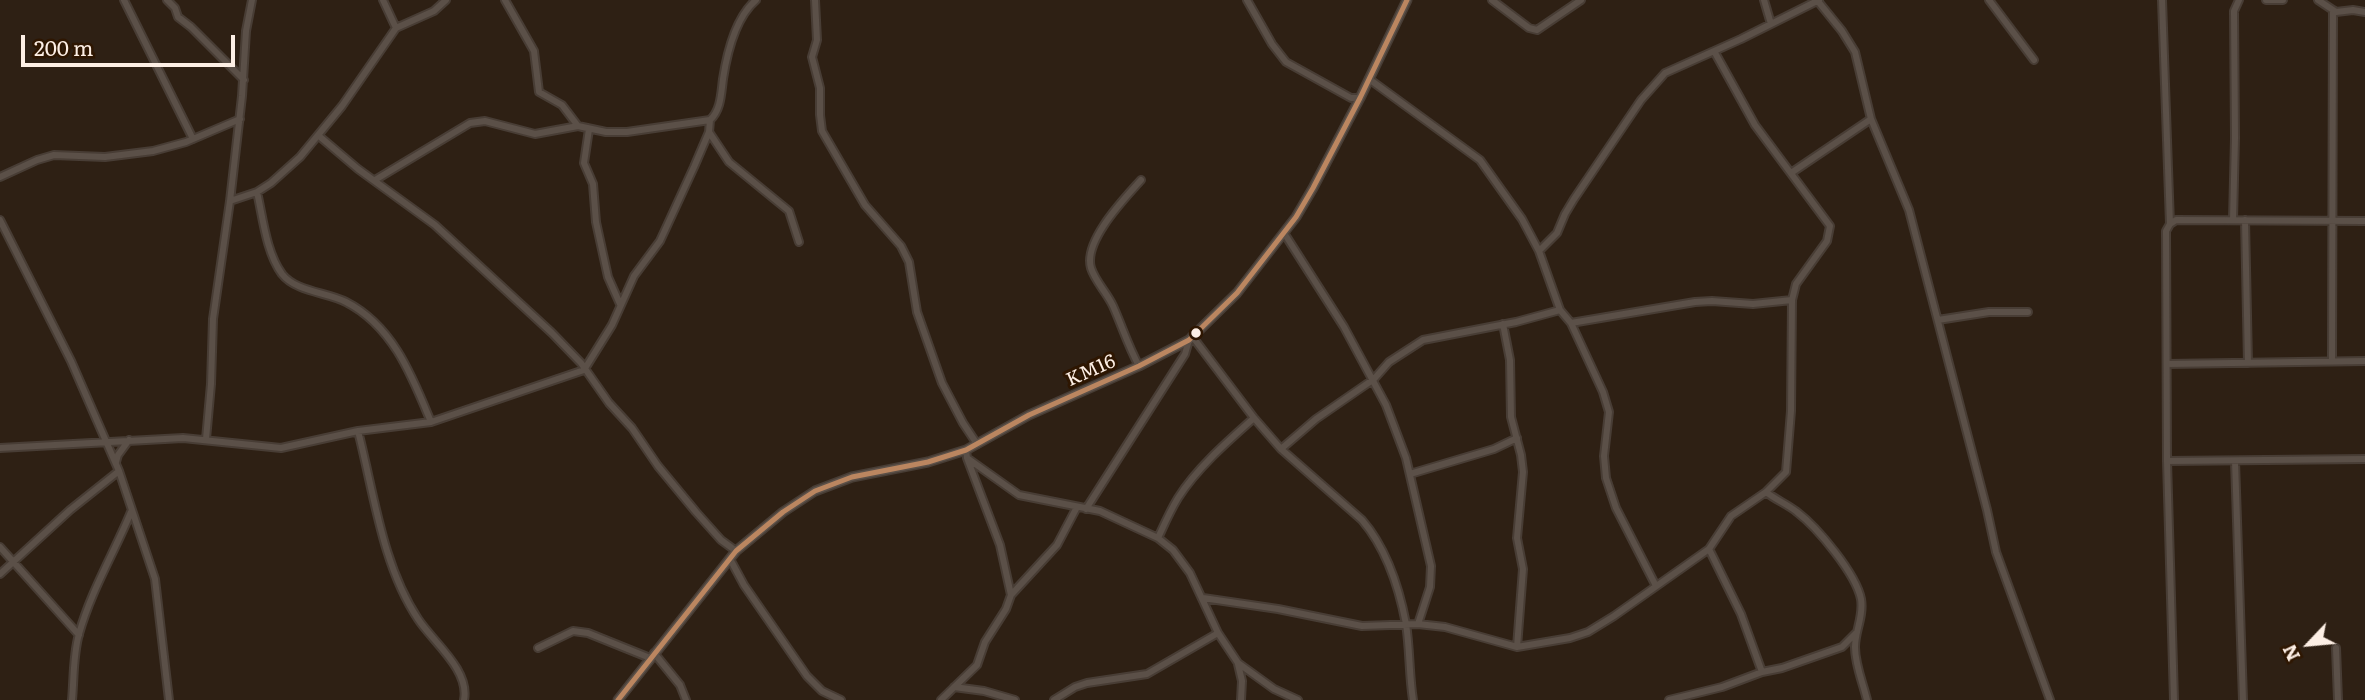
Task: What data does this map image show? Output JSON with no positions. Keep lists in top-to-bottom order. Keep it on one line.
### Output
{"streets":{"street":["KM16"]},"scale_bar":"200 m","north":"bottom left"}
